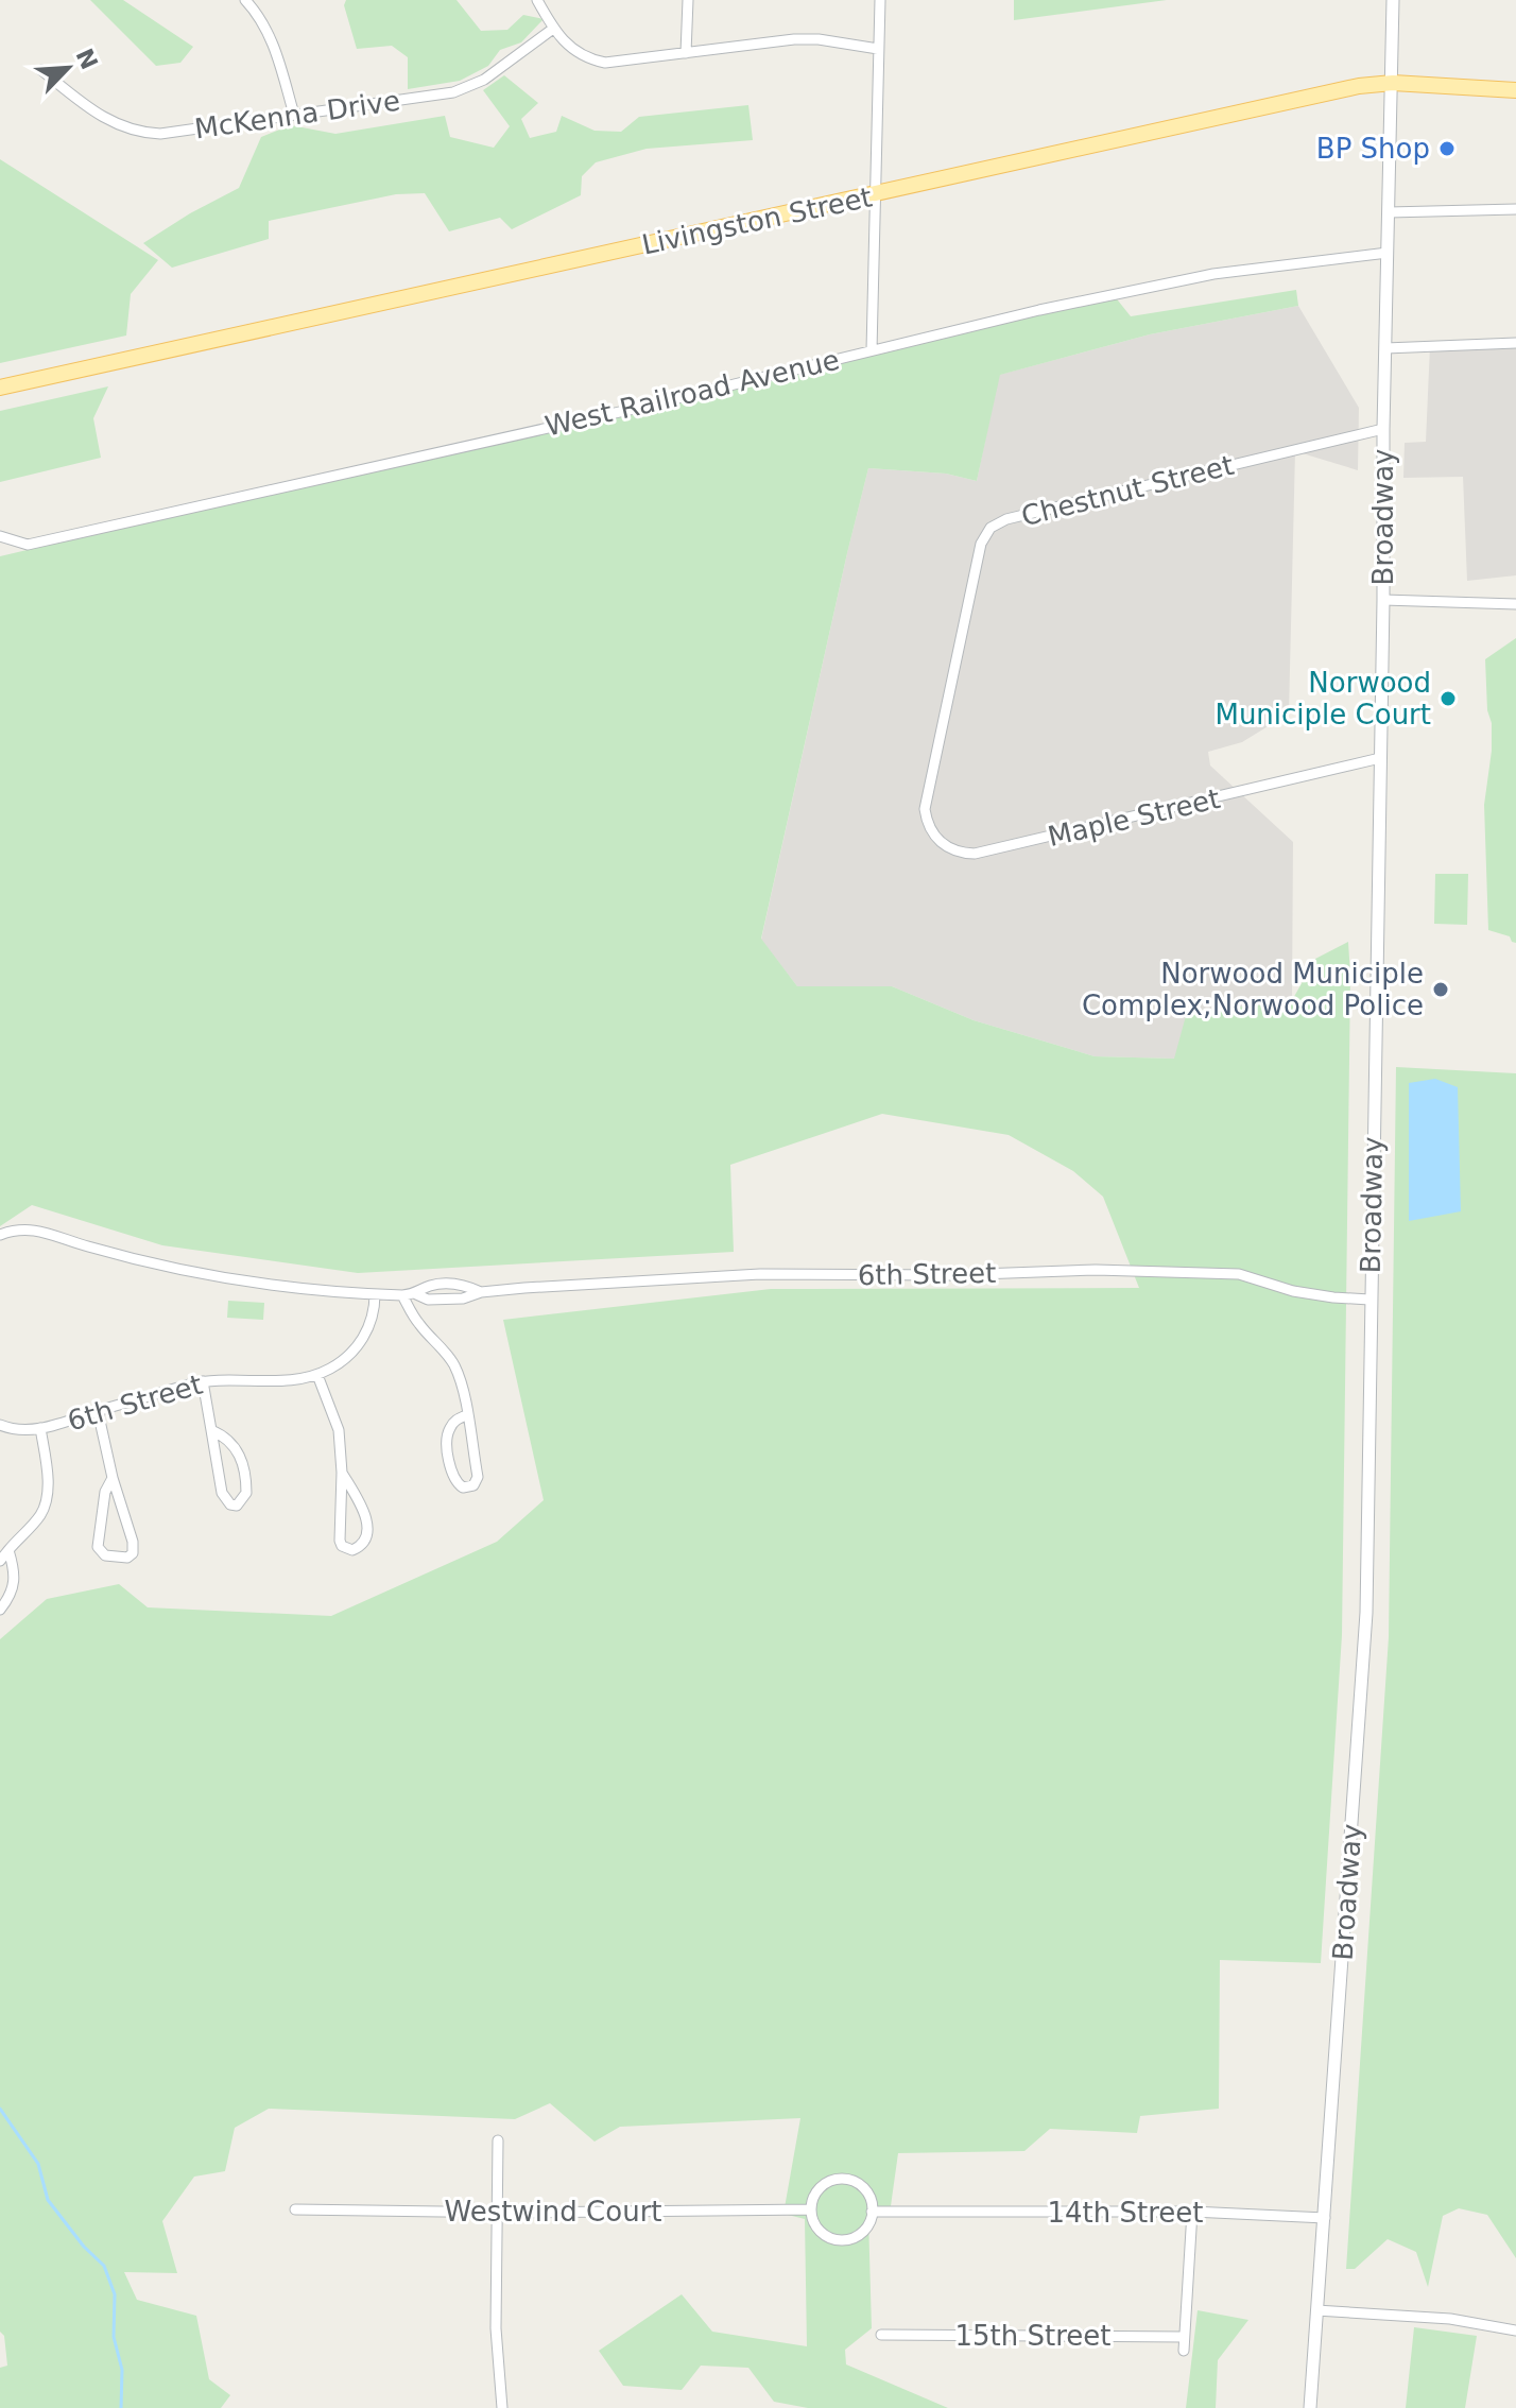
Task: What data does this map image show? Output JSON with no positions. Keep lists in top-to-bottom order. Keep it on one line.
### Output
{"streets":{"main road":["Livingston Street"],"street":["McKenna Drive","West Railroad Avenue","Chestnut Street","Broadway","Maple Street","6th Street","Westwind Court","14th Street","15th Street"]},"crossings":[["Livingston Street","Broadway"],["West Railroad Avenue","Broadway"],["Chestnut Street","Broadway"],["Chestnut Street","Maple Street"],["Broadway","Maple Street"],["Broadway","6th Street"],["Broadway","14th Street"],["Westwind Court","14th Street"]],"places":["BP Shop","Norwood Municiple Court","Norwood Municiple Complex;Norwood Police"],"north":"top right"}
